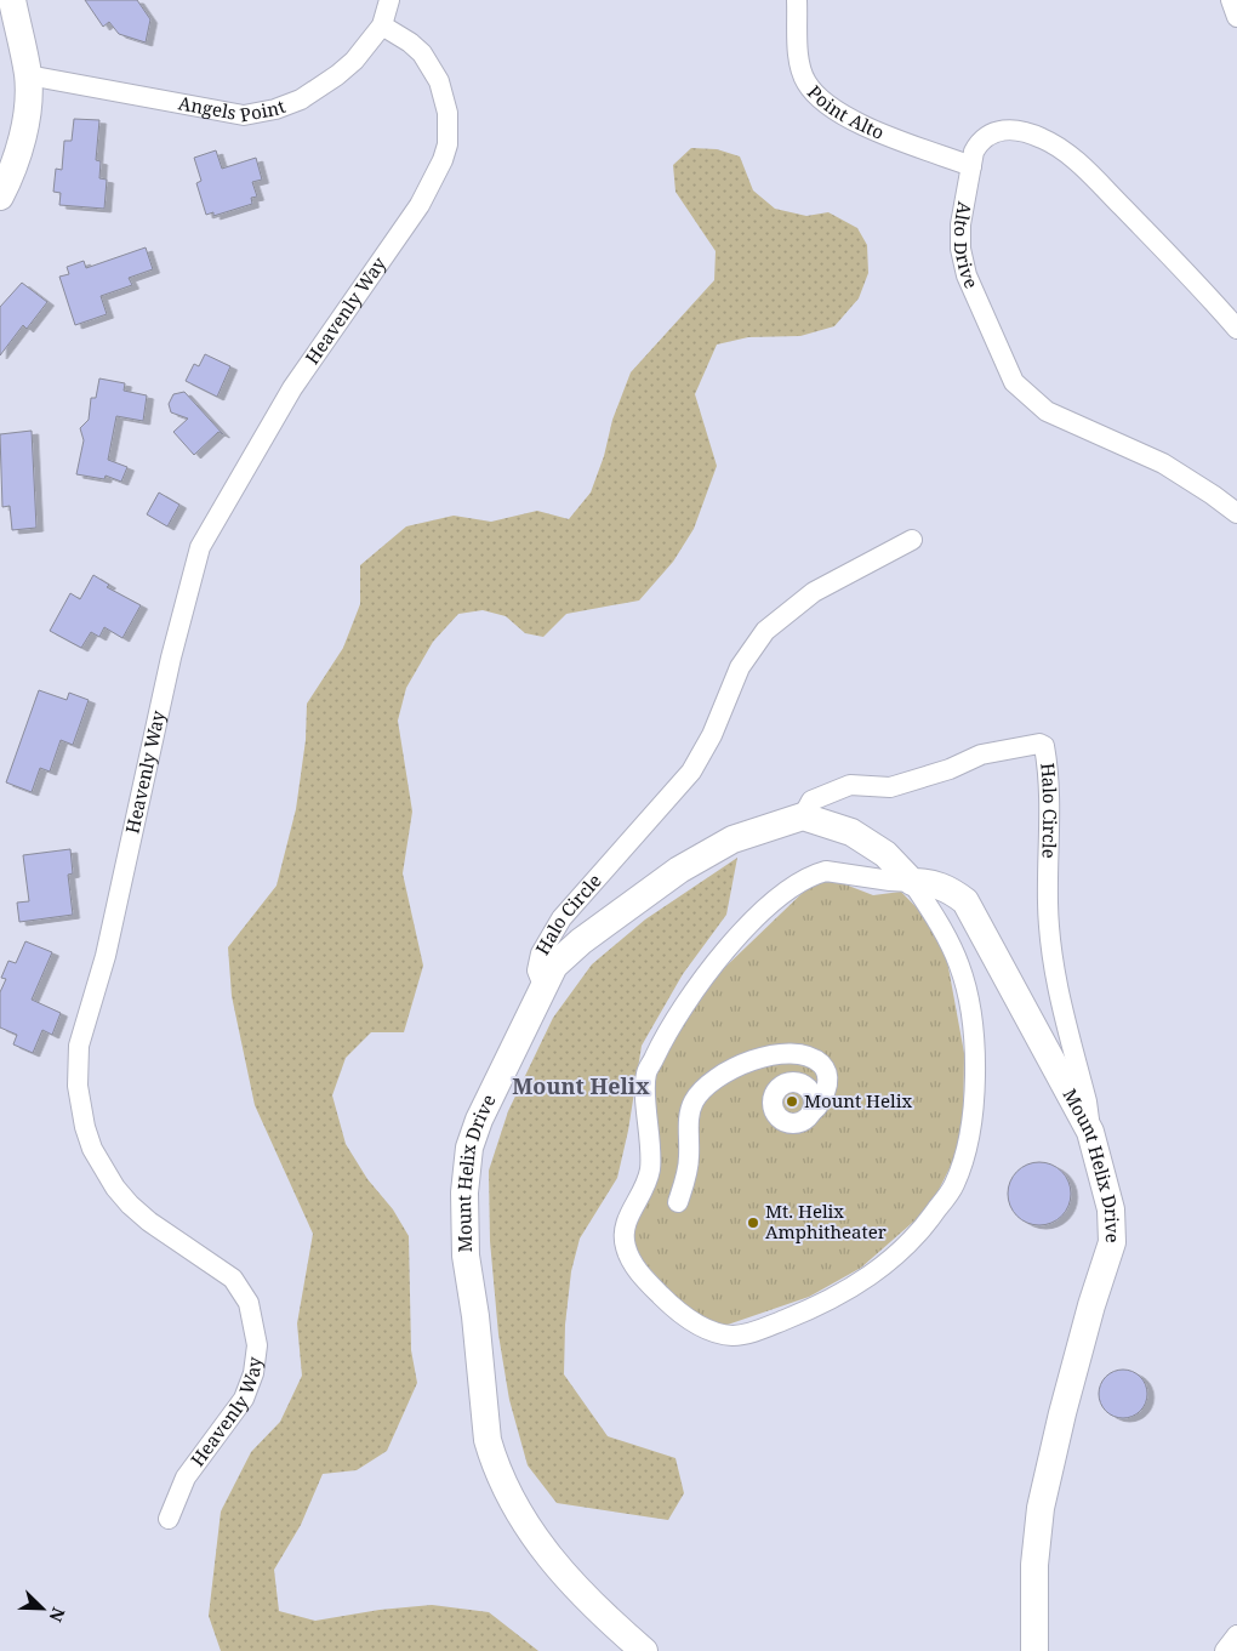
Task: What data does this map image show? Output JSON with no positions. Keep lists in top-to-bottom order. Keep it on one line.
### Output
{"streets":{"street":["Angels Point","Point Alto","Alto Drive","Heavenly Way","Halo Circle","Mount Helix Drive"]},"crossings":[["Angels Point","Heavenly Way"],["Point Alto","Alto Drive"],["Halo Circle","Mount Helix Drive"]],"districts":["Mount Helix"],"places":["Mount Helix","Mt. Helix Amphitheater"],"north":"bottom right"}
